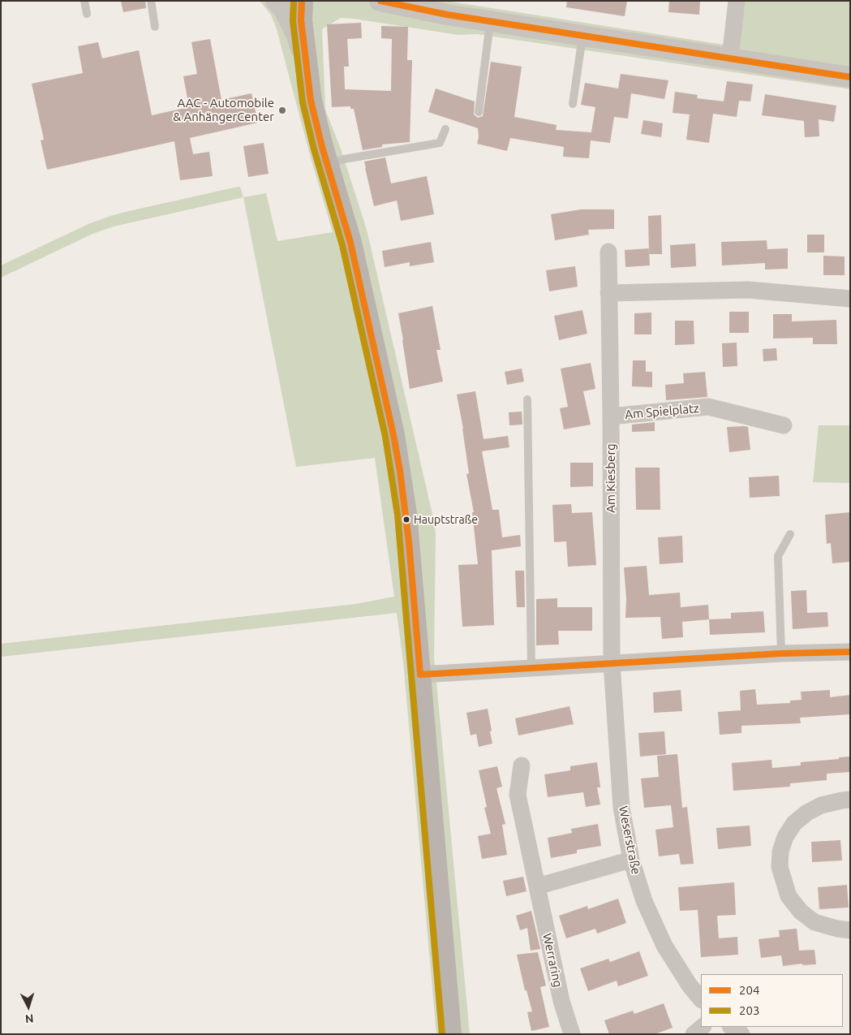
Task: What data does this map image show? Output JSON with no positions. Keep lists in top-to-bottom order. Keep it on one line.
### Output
{"streets":{"street":["Am Spielplatz","Am Kiesberg","Weserstraße","Werraring"]},"crossings":[["Am Spielplatz","Am Kiesberg"],["Am Kiesberg","Weserstraße"]],"places":["AAC - Automobile & AnhängerCenter","Hauptstraße"],"lines":["transit line 204","transit line 203"],"legend":["204","203"],"north":"bottom"}
